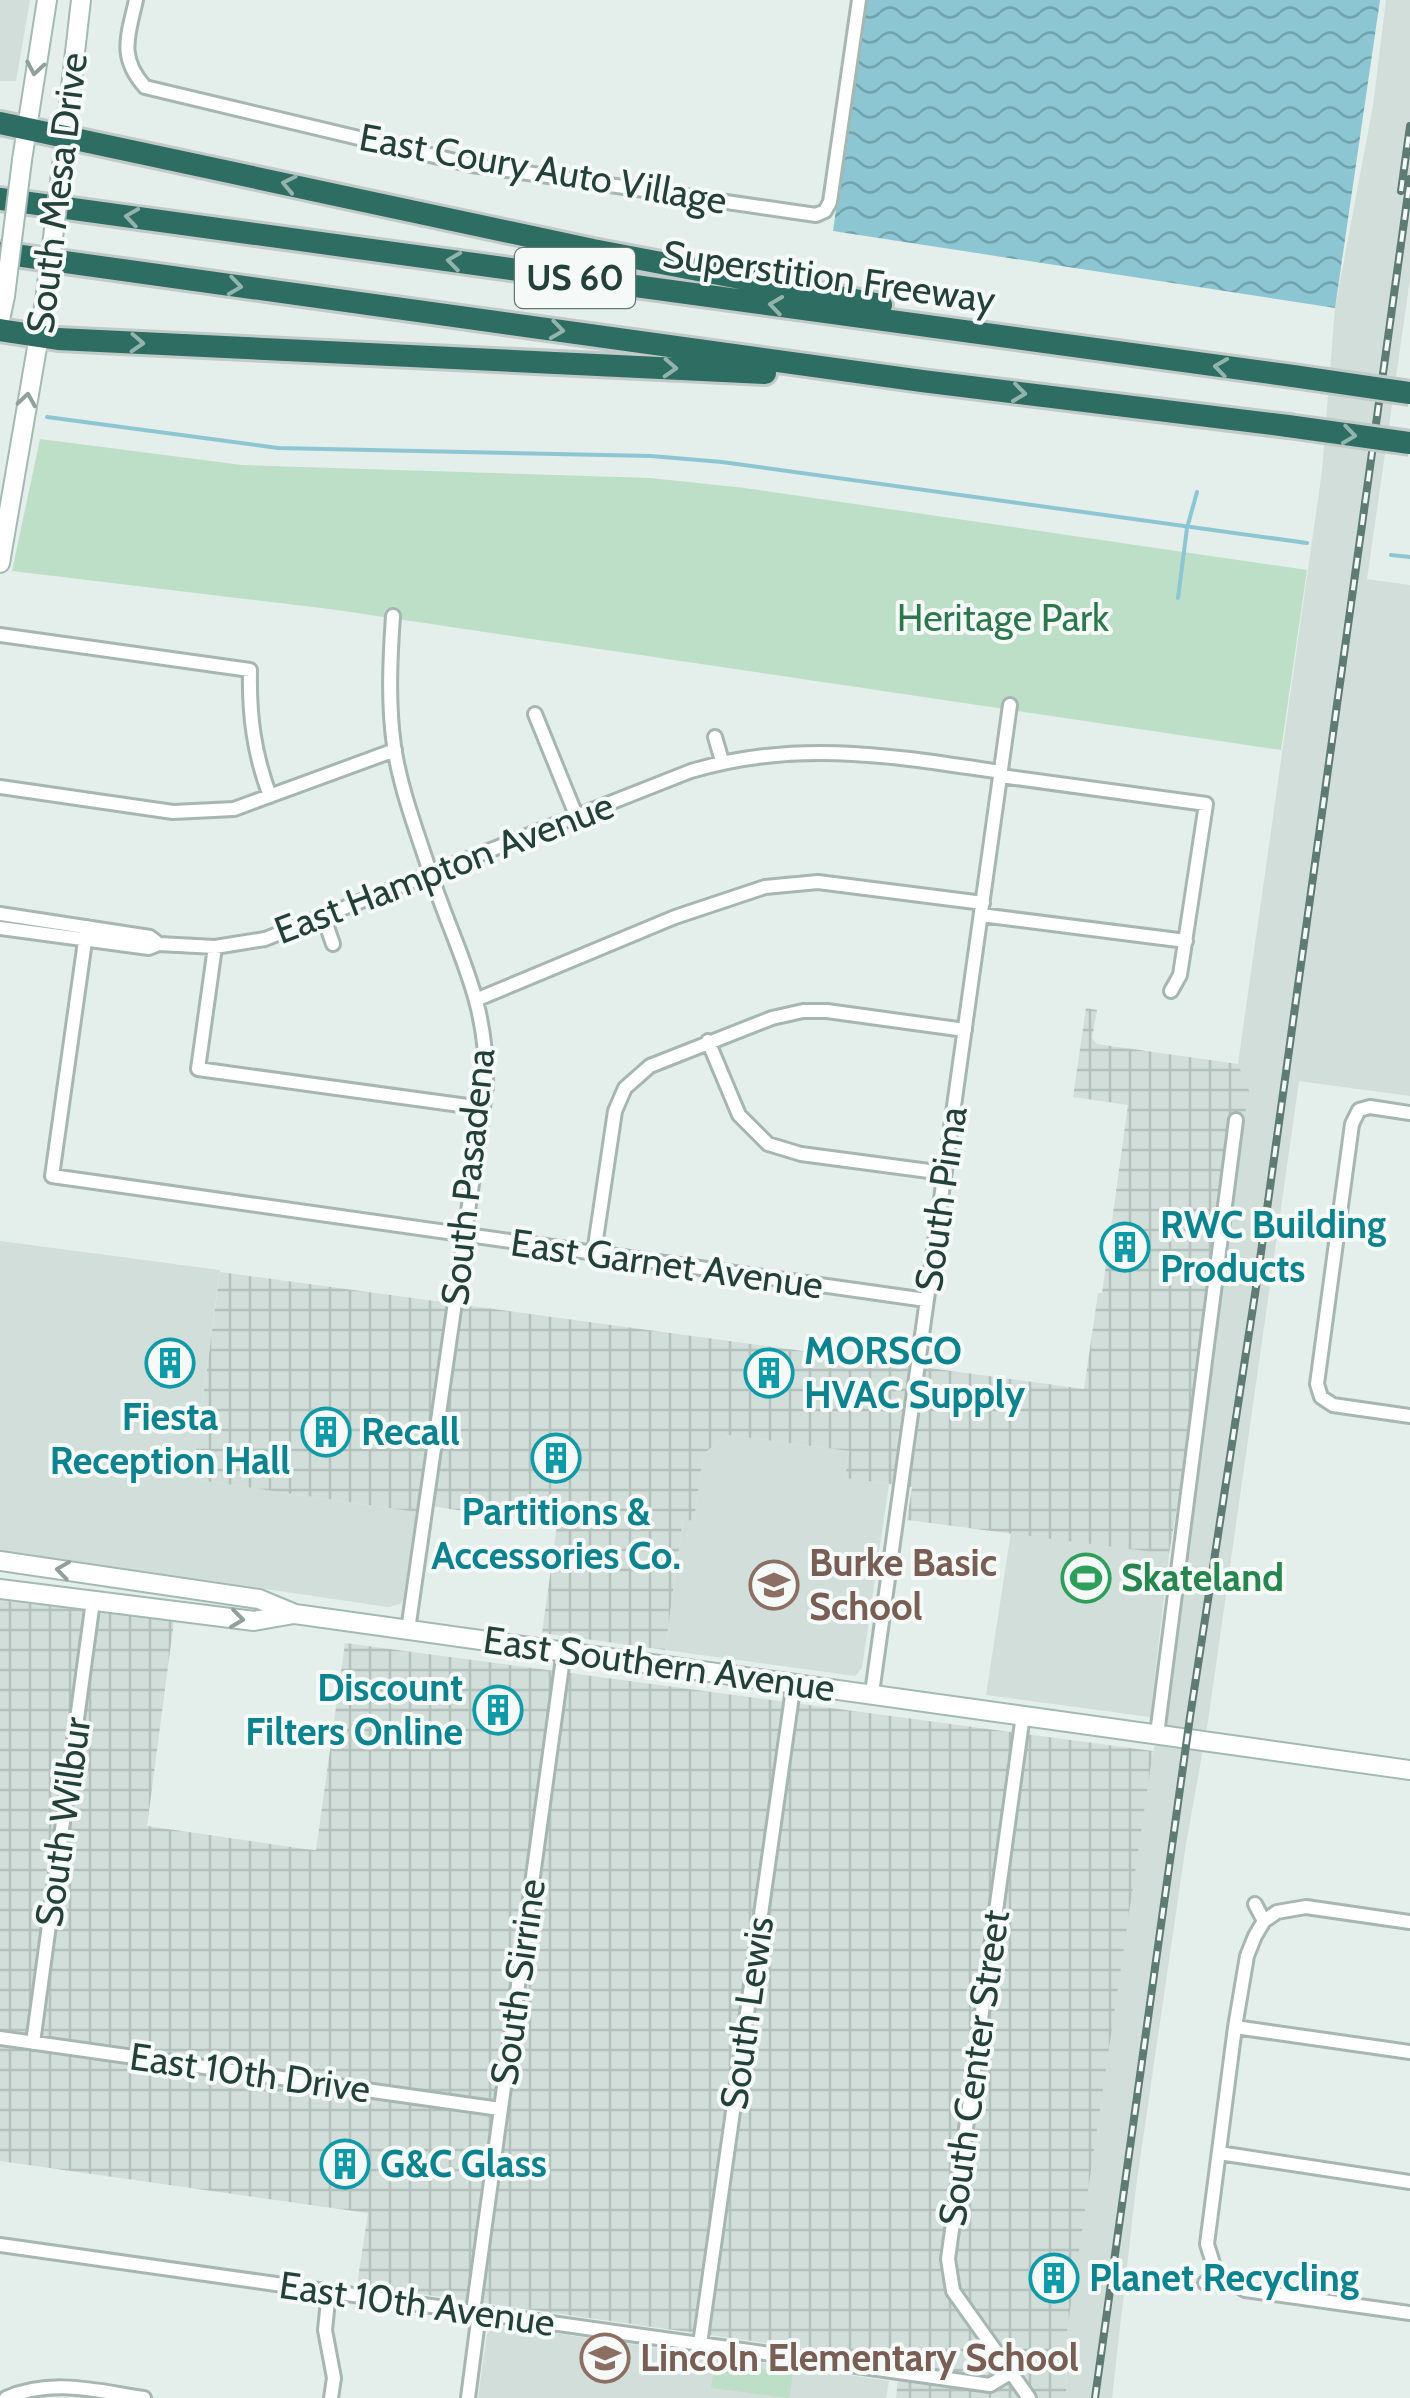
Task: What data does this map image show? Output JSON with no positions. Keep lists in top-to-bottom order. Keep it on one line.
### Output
{"streets":{"highway":["Superstition Freeway","US 60"],"main road":["South Mesa Drive","East Southern Avenue"],"street":["East Coury Auto Village","East Hampton Avenue","South Pasadena","South Pima","East Garnet Avenue","South Wilbur","South Sirrine","South Lewis","South Center Street","East 10th Drive","East 10th Avenue"]},"crossings":[["East Hampton Avenue","South Pasadena"],["East Hampton Avenue","South Pima"],["East Hampton Avenue","East Garnet Avenue"],["South Pasadena","East Garnet Avenue"],["South Pasadena","East Southern Avenue"],["South Pima","East Garnet Avenue"],["South Pima","East Southern Avenue"],["East Southern Avenue","South Wilbur"],["East Southern Avenue","South Sirrine"],["East Southern Avenue","South Lewis"],["East Southern Avenue","South Center Street"],["South Wilbur","East 10th Drive"],["South Sirrine","East 10th Drive"],["South Sirrine","East 10th Avenue"],["South Lewis","East 10th Avenue"],["South Center Street","East 10th Avenue"]],"parks":["Heritage Park"],"places":{"building":["RWC Building Products","Fiesta Reception Hall","MORSCO HVAC Supply","Recall","Partitions & Accessories Co.","Discount Filters Online","G&C Glass","Planet Recycling"],"sports":["Skateland"],"school or university":["Burke Basic School","Lincoln Elementary School"]}}
